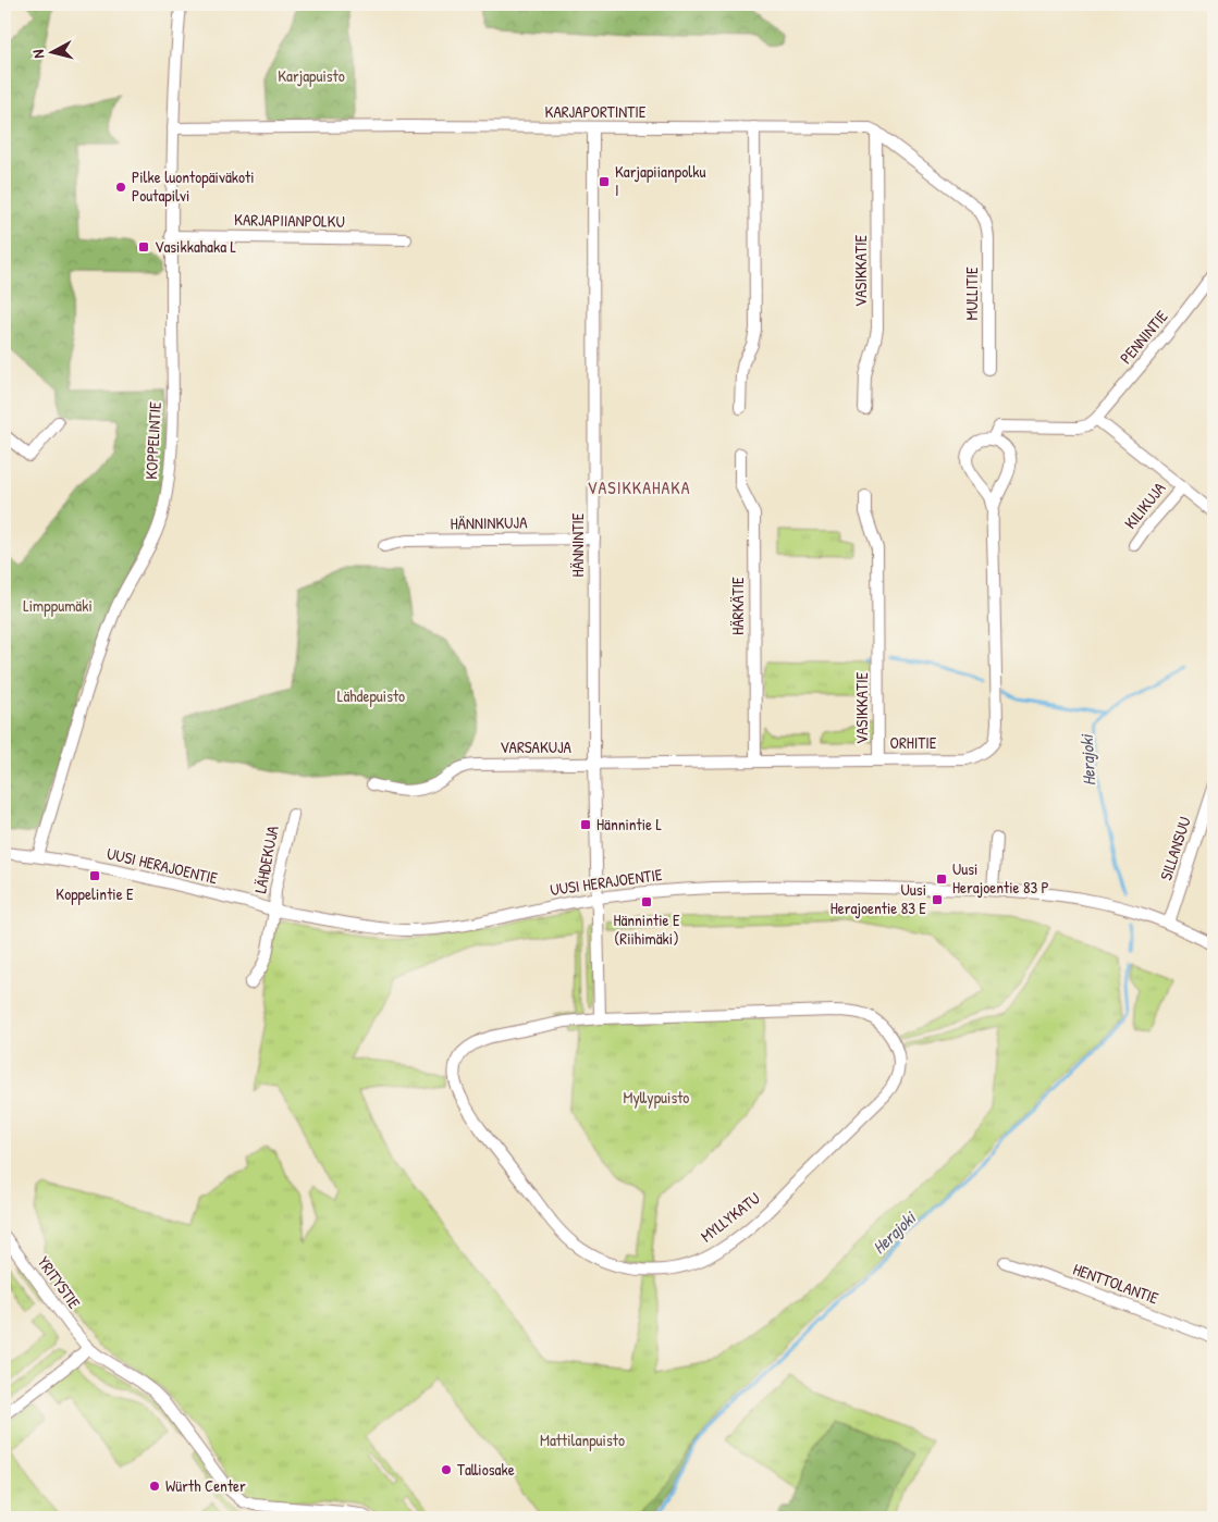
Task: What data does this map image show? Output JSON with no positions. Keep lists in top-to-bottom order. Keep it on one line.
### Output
{"streets":{"street":["KARJAPORTINTIE","KARJAPIIANPOLKU","VASIKKATIE","MULLITIE","PENNINTIE","KOPPELINTIE","KILIKUJA","HÄNNINKUJA","HÄNNINTIE","HÄRKÄTIE","ORHITIE","VARSAKUJA","SILLANSUU","LÄHDEKUJA","UUSI HERAJOENTIE","MYLLYKATU","YRITYSTIE","HENTTOLANTIE"]},"crossings":[["KARJAPORTINTIE","VASIKKATIE"],["KARJAPORTINTIE","MULLITIE"],["KARJAPORTINTIE","KOPPELINTIE"],["KARJAPORTINTIE","HÄNNINTIE"],["KARJAPIIANPOLKU","KOPPELINTIE"],["VASIKKATIE","MULLITIE"],["VASIKKATIE","ORHITIE"],["KOPPELINTIE","UUSI HERAJOENTIE"],["HÄNNINKUJA","HÄNNINTIE"],["HÄNNINTIE","ORHITIE"],["HÄNNINTIE","VARSAKUJA"],["HÄNNINTIE","UUSI HERAJOENTIE"],["HÄRKÄTIE","ORHITIE"],["ORHITIE","VARSAKUJA"],["SILLANSUU","UUSI HERAJOENTIE"],["LÄHDEKUJA","UUSI HERAJOENTIE"]],"districts":["VASIKKAHAKA"],"water":["Herajoki"],"parks":["Karjapuisto","Limppumäki","Lähdepuisto","Myllypuisto","Mattilanpuisto"],"places":{"transit":["Karjapiianpolku I","Vasikkahaka L","Hännintie L","Koppelintie E","Uusi Herajoentie 83 P","Uusi Herajoentie 83 E","Hännintie E (Riihimäki)"],"other":["Pilke luontopäiväkoti Poutapilvi","Talliosake","Würth Center"]},"north":"left"}
